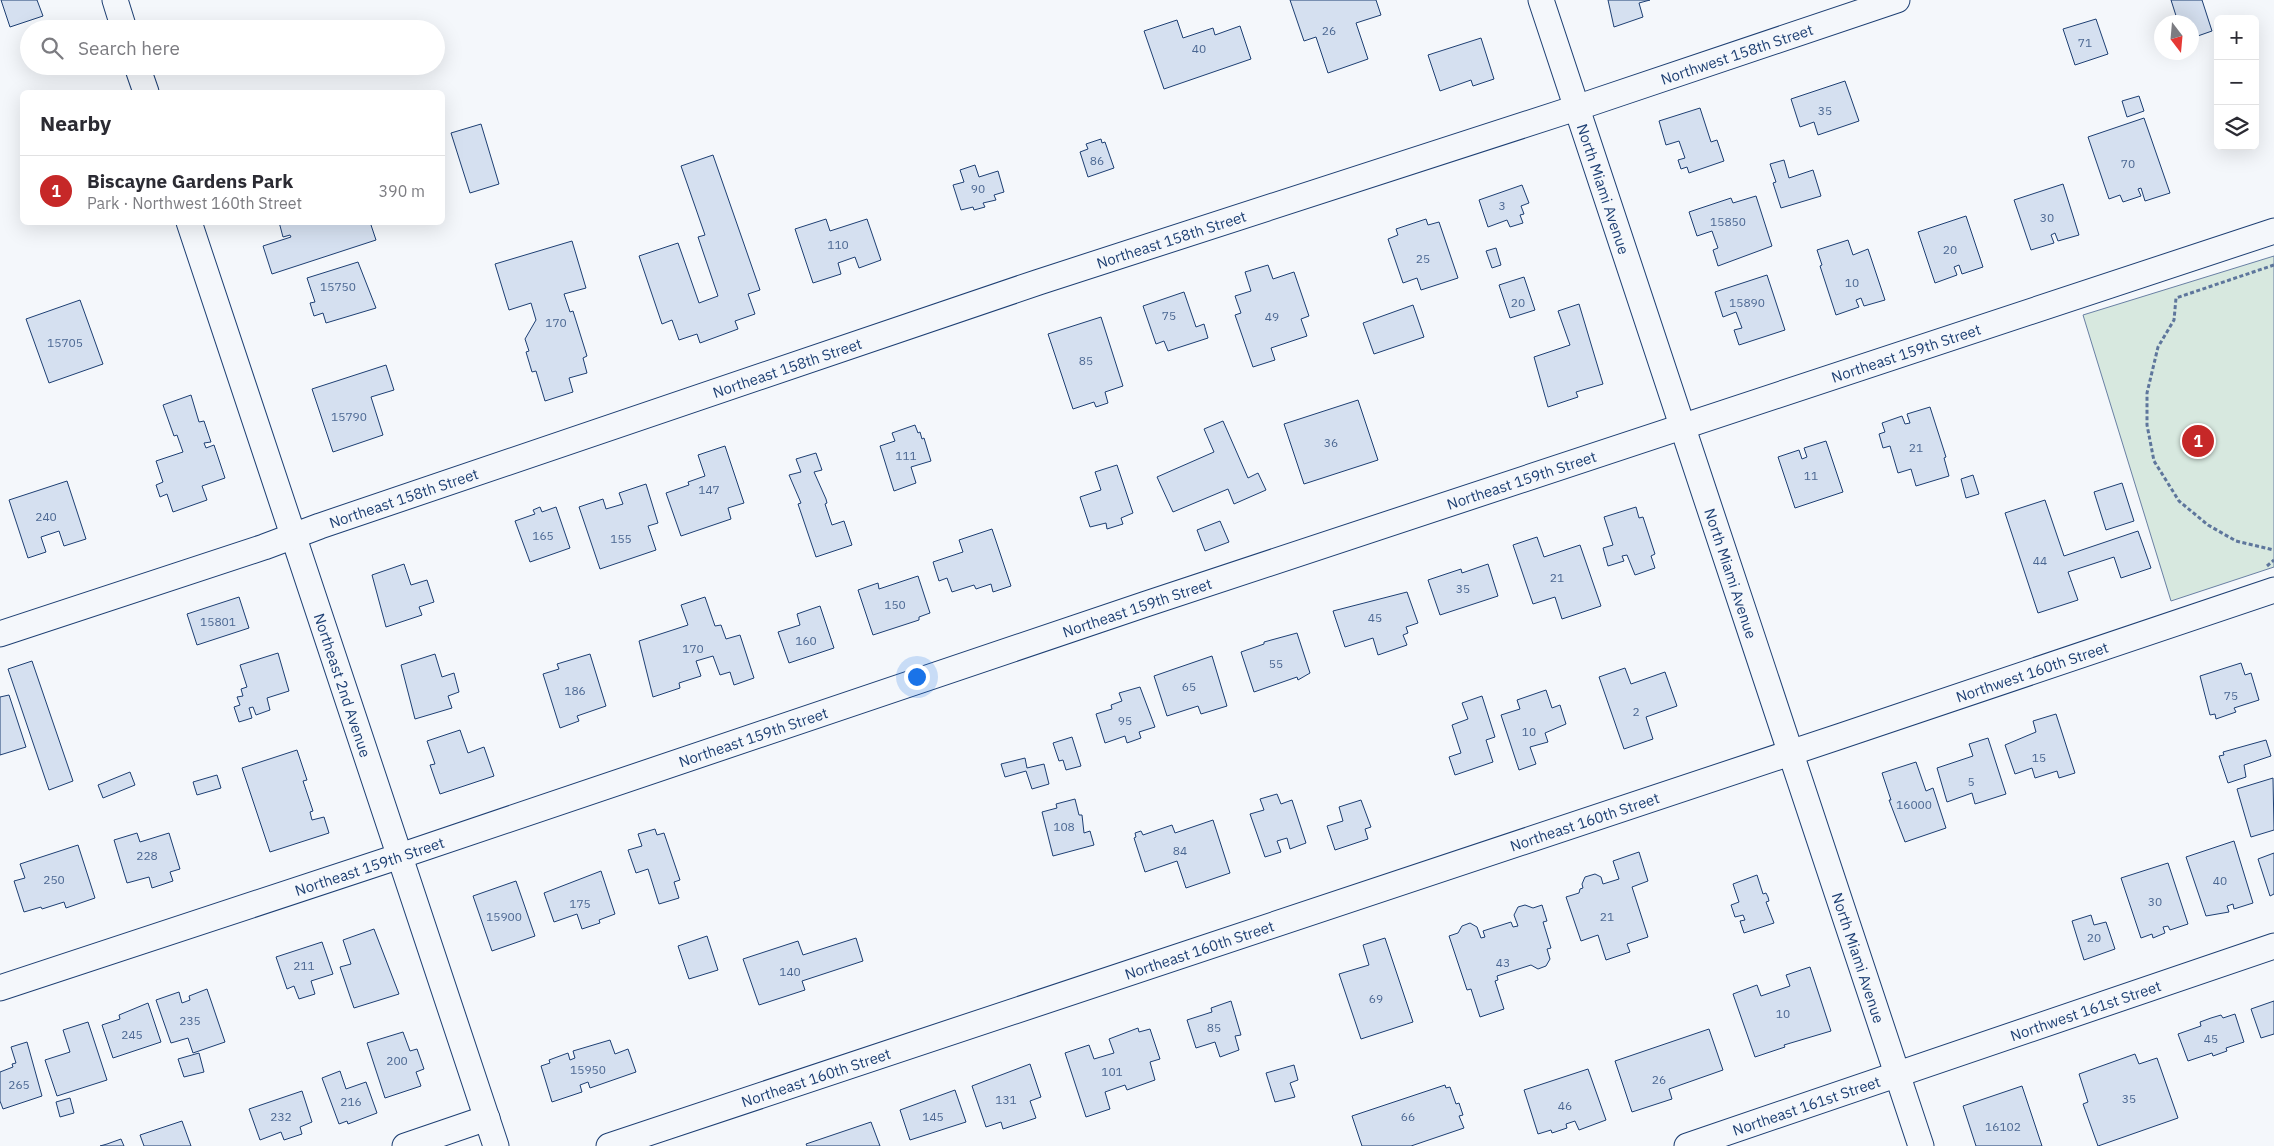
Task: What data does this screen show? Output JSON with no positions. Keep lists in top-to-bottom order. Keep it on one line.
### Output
{"streets":{"street":["Northwest 158th Street","North Miami Avenue","Northeast 158th Street","Northeast 159th Street","Northwest 160th Street","Northeast 2nd Avenue","Northeast 160th Street","Northwest 161st Street","Northeast 161st Street"]},"crossings":[["Northwest 158th Street","North Miami Avenue"],["Northwest 158th Street","Northeast 158th Street"],["North Miami Avenue","Northeast 158th Street"],["North Miami Avenue","Northeast 159th Street"],["North Miami Avenue","Northwest 160th Street"],["North Miami Avenue","Northeast 160th Street"],["North Miami Avenue","Northwest 161st Street"],["North Miami Avenue","Northeast 161st Street"],["Northeast 158th Street","Northeast 2nd Avenue"],["Northeast 159th Street","Northeast 2nd Avenue"],["Northwest 160th Street","Northeast 160th Street"],["Northwest 161st Street","Northeast 161st Street"]],"house_numbers":["26","71","40","35","86","70","90","3","30","15850","110","20","25","10","15750","20","15890","75","49","170","15705","85","15790","36","21","111","11","147","240","165","155","44","21","35","150","45","15801","160","170","55","65","186","75","2","95","10","15","5","16000","108","84","228","250","40","30","175","15900","21","20","43","211","140","69","10","235","85","245","45","200","15950","101","26","265","35","131","216","46","232","145","66","16102"],"north":"bottom","page":{"map_buttons":["+","−"],"search":"Search here","heading":"Nearby","list":[{"mark":"1","name":"Biscayne Gardens Park","note":"Park · Northwest 160th Street","value":"390 m"}],"pins":"1"}}
